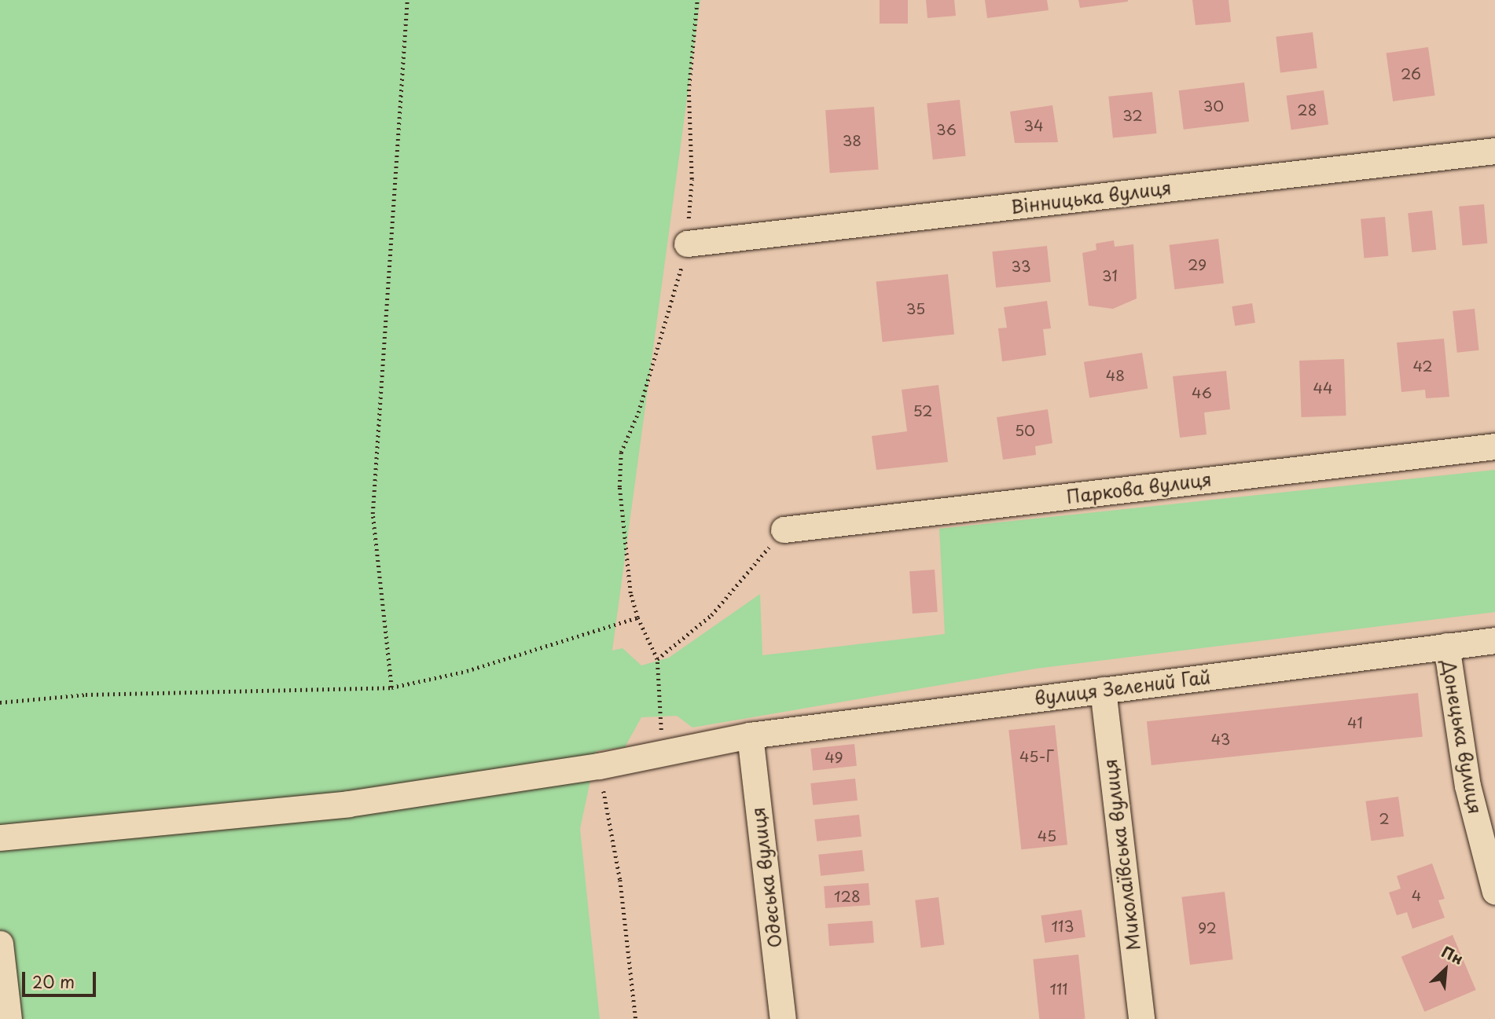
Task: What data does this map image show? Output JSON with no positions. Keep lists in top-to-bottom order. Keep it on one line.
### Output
{"streets":{"street":["Вінницька вулиця","Паркова вулиця","вулиця Зелений Гай","Донецька вулиця","Миколаївська вулиця","Одеська вулиця"]},"crossings":[["вулиця Зелений Гай","Донецька вулиця"],["вулиця Зелений Гай","Миколаївська вулиця"],["вулиця Зелений Гай","Одеська вулиця"]],"house_numbers":["26","30","28","32","34","36","38","29","33","31","35","42","48","44","46","52","50","41","43","45-Г","49","2","45","4","128","113","92","111"],"scale_bar":"20 m","north":"top right"}
